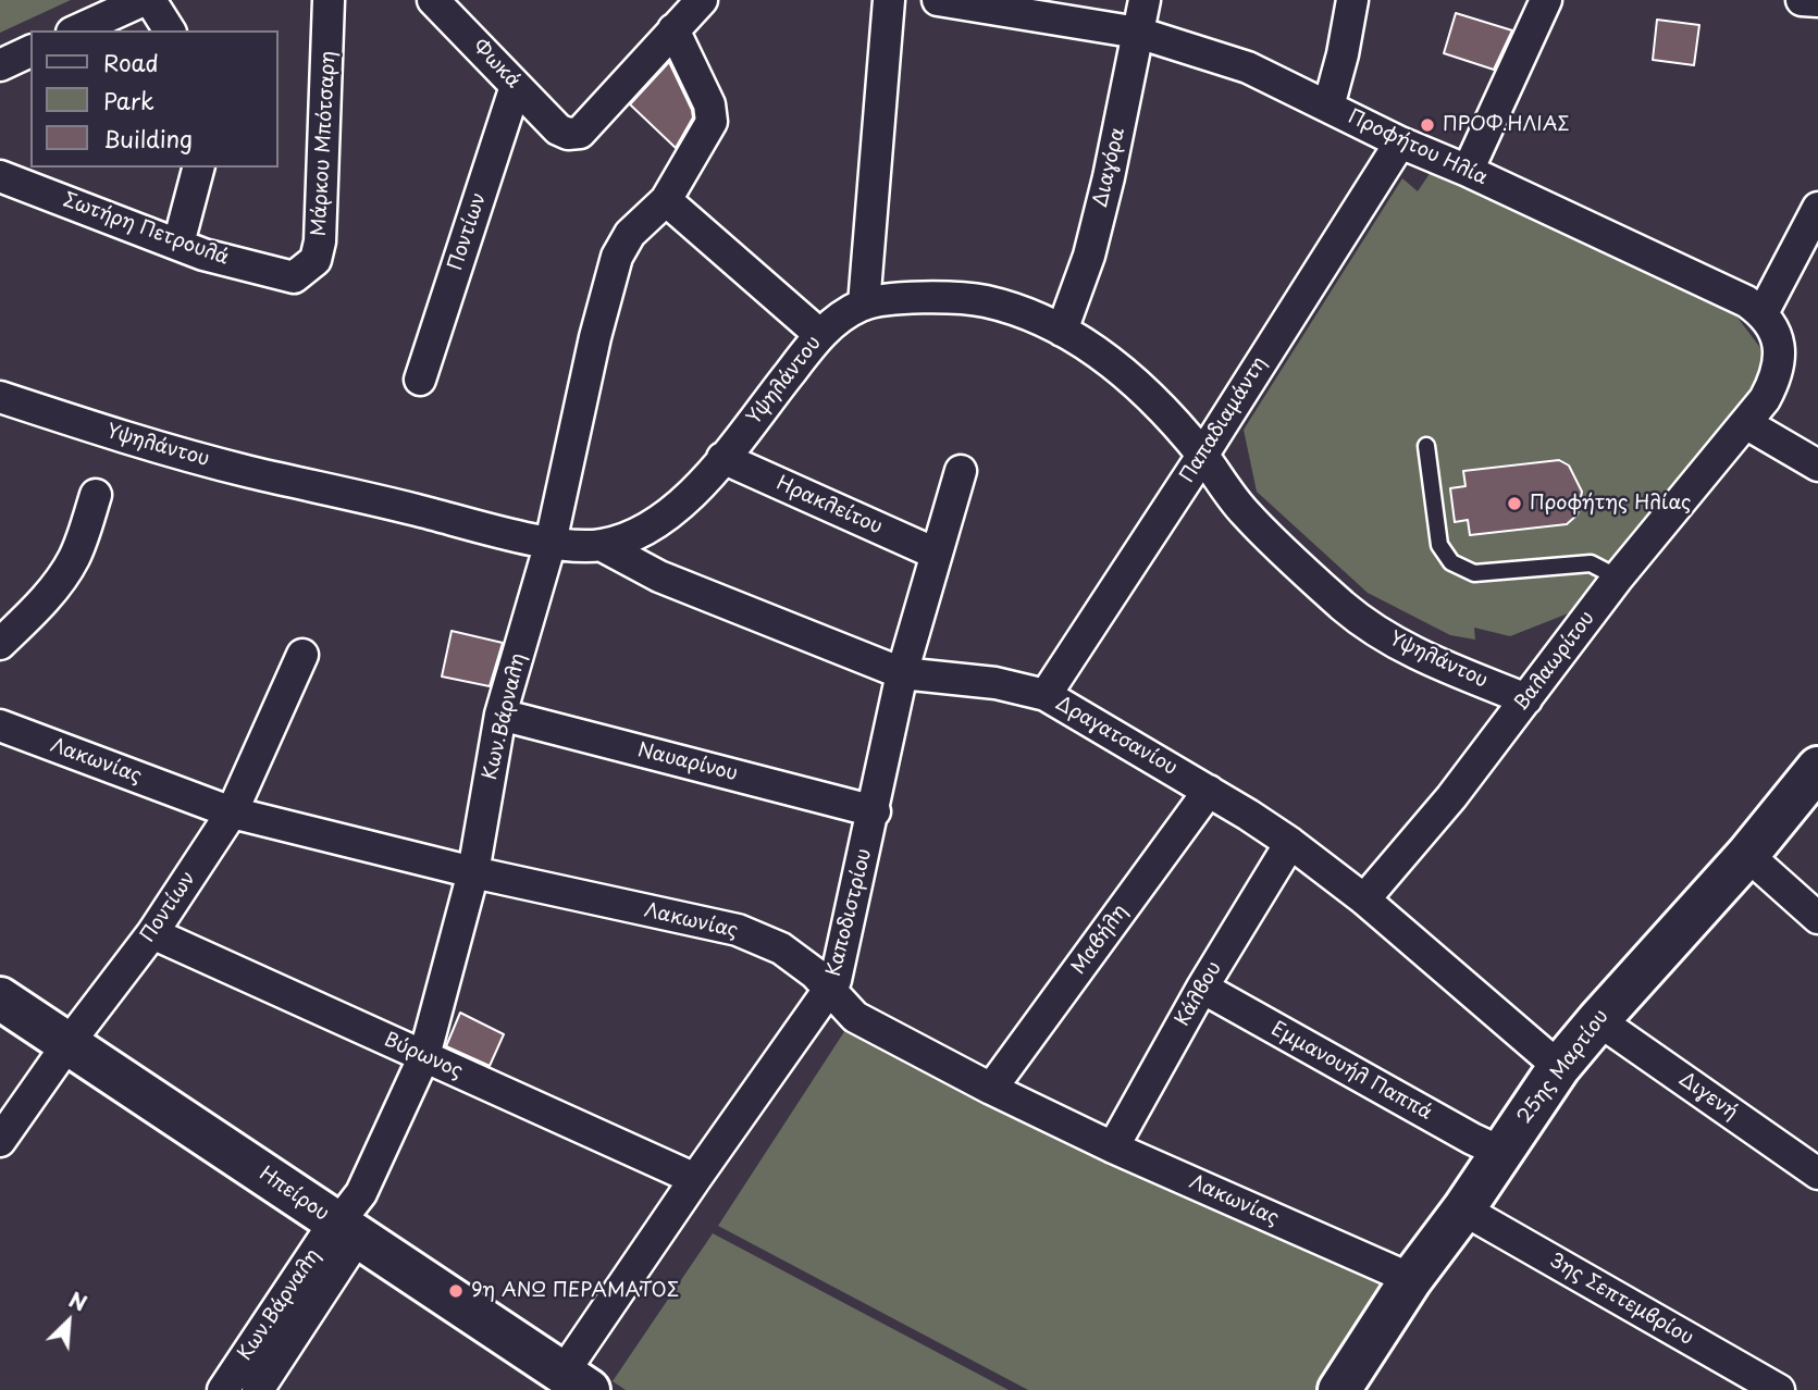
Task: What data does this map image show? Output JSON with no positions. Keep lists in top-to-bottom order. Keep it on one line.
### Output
{"streets":{"street":["Φωκά","Μάρκου Μπότσαρη","Προφήτου Ηλία","Διαγόρα","Σωτήρη Πετρουλά","Ποντίων","Υψηλάντου","Παπαδιαμάντη","Ηρακλείτου","Βαλαωρίτου","Κων.Βάρναλη","Δραγατσανίου","Λακωνίας","Ναυαρίνου","Καποδιστρίου","Μαβήλη","Κάλβου","Βύρωνος","25ης Μαρτίου","Εμμανουήλ Παππά","Διγενή","Ηπείρου","3ης Σεπτεμβρίου"]},"crossings":[["Φωκά","Ποντίων"],["Φωκά","Κων.Βάρναλη"],["Μάρκου Μπότσαρη","Σωτήρη Πετρουλά"],["Προφήτου Ηλία","Διαγόρα"],["Προφήτου Ηλία","Παπαδιαμάντη"],["Διαγόρα","Υψηλάντου"],["Ποντίων","Λακωνίας"],["Ποντίων","Βύρωνος"],["Ποντίων","Ηπείρου"],["Υψηλάντου","Παπαδιαμάντη"],["Υψηλάντου","Ηρακλείτου"],["Υψηλάντου","Βαλαωρίτου"],["Υψηλάντου","Κων.Βάρναλη"],["Υψηλάντου","Δραγατσανίου"],["Παπαδιαμάντη","Δραγατσανίου"],["Ηρακλείτου","Καποδιστρίου"],["Βαλαωρίτου","Δραγατσανίου"],["Κων.Βάρναλη","Λακωνίας"],["Κων.Βάρναλη","Ναυαρίνου"],["Κων.Βάρναλη","Βύρωνος"],["Κων.Βάρναλη","Ηπείρου"],["Δραγατσανίου","Καποδιστρίου"],["Δραγατσανίου","Μαβήλη"],["Δραγατσανίου","Κάλβου"],["Δραγατσανίου","25ης Μαρτίου"],["Λακωνίας","Καποδιστρίου"],["Λακωνίας","Μαβήλη"],["Λακωνίας","Κάλβου"],["Λακωνίας","25ης Μαρτίου"],["Ναυαρίνου","Καποδιστρίου"],["Καποδιστρίου","Βύρωνος"],["Καποδιστρίου","Ηπείρου"],["Κάλβου","Εμμανουήλ Παππά"],["25ης Μαρτίου","Εμμανουήλ Παππά"],["25ης Μαρτίου","Διγενή"],["25ης Μαρτίου","3ης Σεπτεμβρίου"]],"places":["ΠΡΟΦ.ΗΛΙΑΣ","Προφήτης Ηλίας","9η ΑΝΩ ΠΕΡΑΜΑΤΟΣ"],"legend":["Road","Park","Building"],"north":"top right"}
